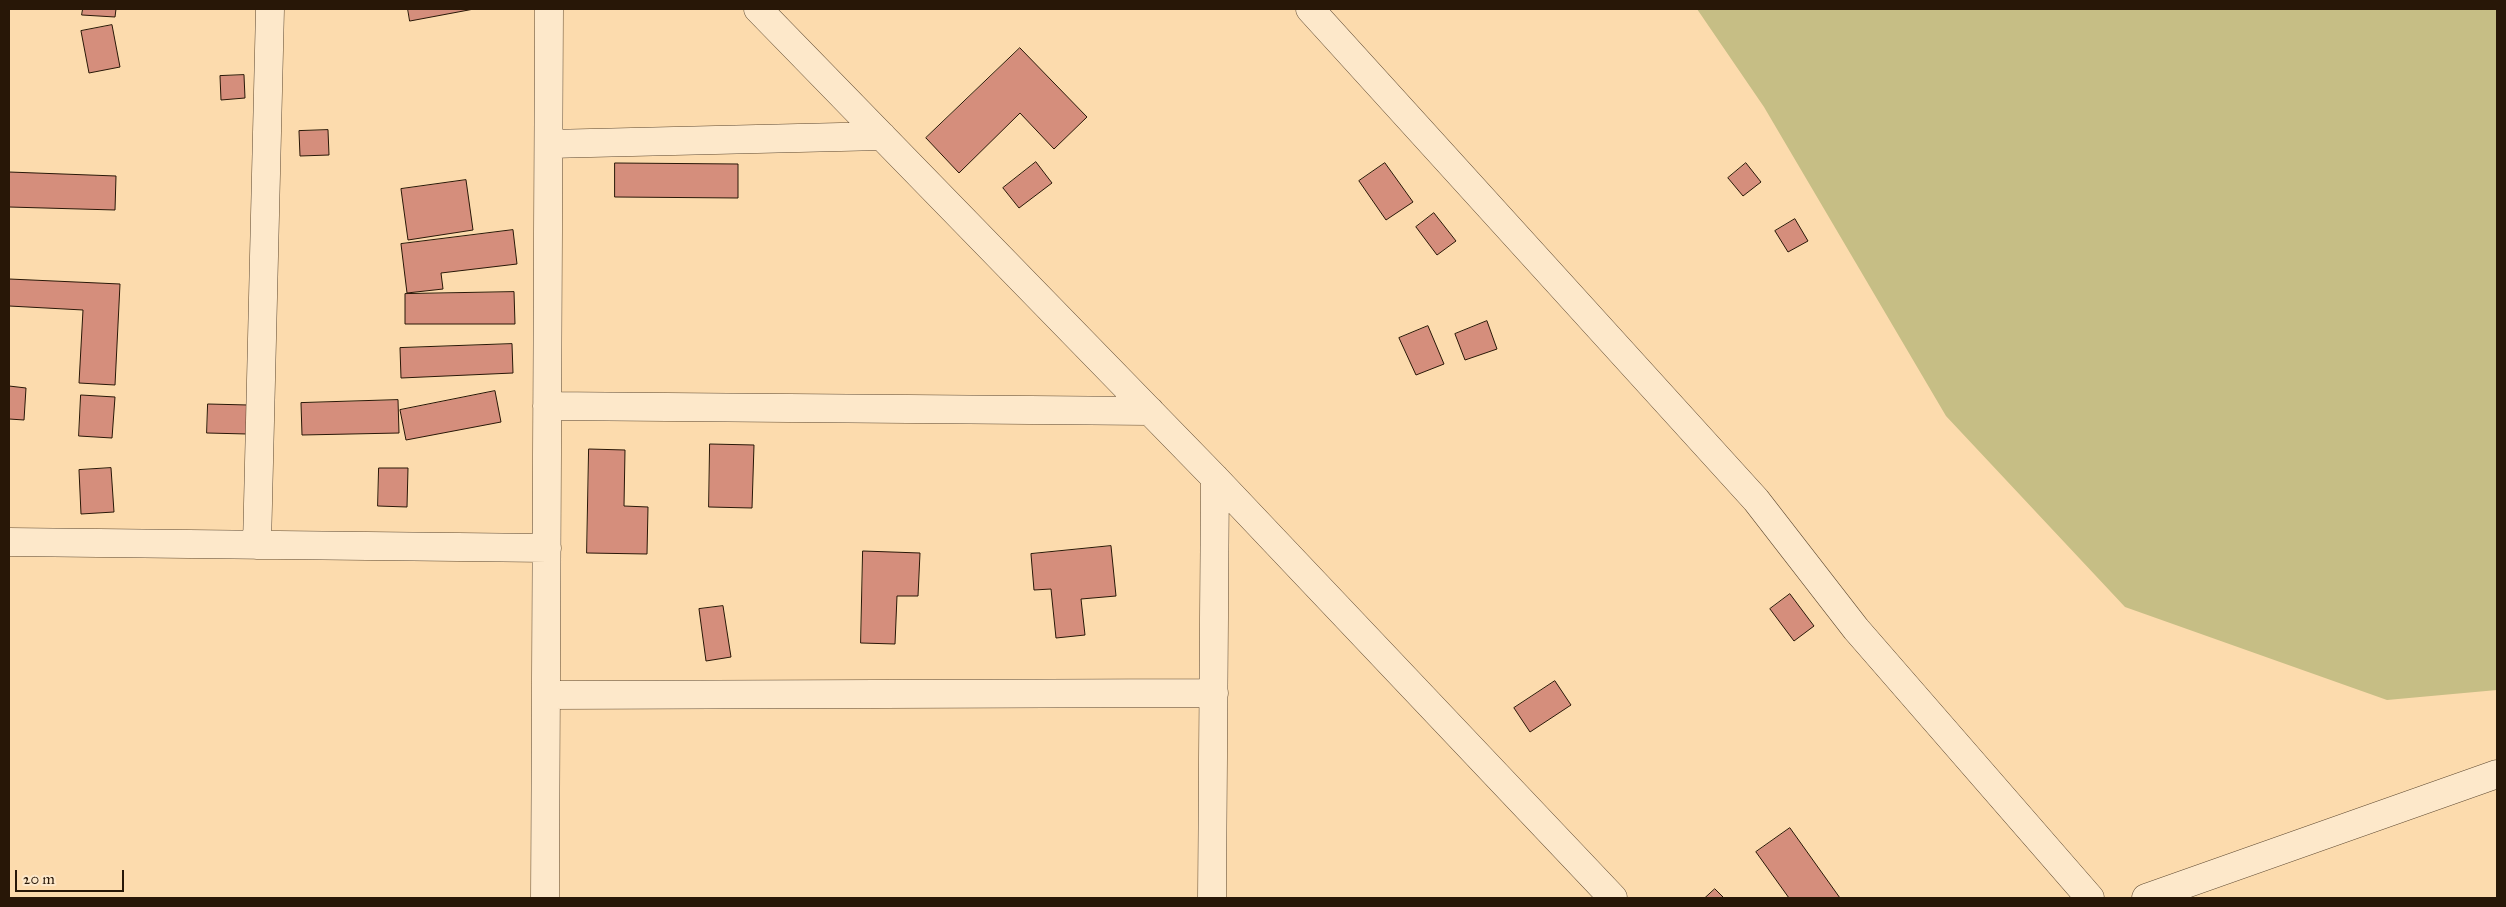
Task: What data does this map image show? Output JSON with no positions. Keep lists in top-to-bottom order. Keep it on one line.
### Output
{"scale_bar":"20 m"}
